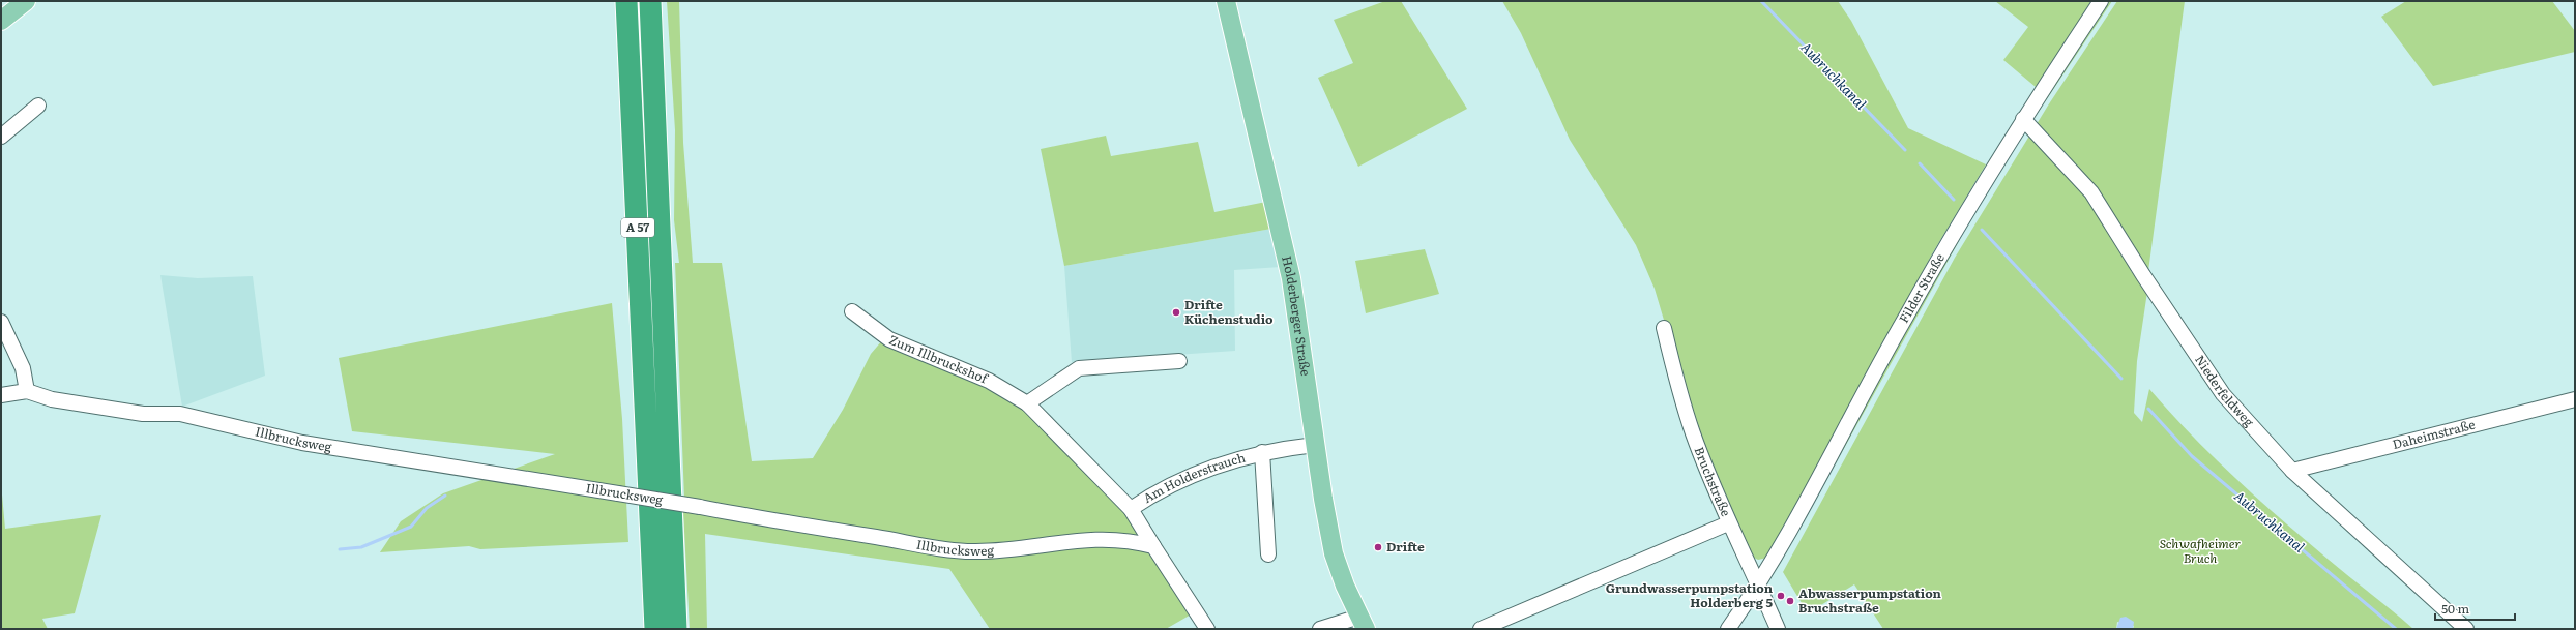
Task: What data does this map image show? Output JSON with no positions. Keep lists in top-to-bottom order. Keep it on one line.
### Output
{"streets":{"highway":["A 57"],"main road":["Holderberger Straße"],"street":["Filder Straße","Zum Illbruckshof","Niederfeldweg","Daheimstraße","Illbrucksweg","Am Holderstrauch","Bruchstraße"]},"crossings":[["Filder Straße","Niederfeldweg"],["Filder Straße","Bruchstraße"],["Holderberger Straße","Am Holderstrauch"],["Zum Illbruckshof","Illbrucksweg"],["Zum Illbruckshof","Am Holderstrauch"],["Niederfeldweg","Daheimstraße"]],"water":["Aubruchkanal"],"parks":["Schwafheimer Bruch"],"places":["Drifte Küchenstudio","Drifte","Grundwasserpumpstation Holderberg 5","Abwasserpumpstation Bruchstraße"],"scale_bar":"50 m"}
